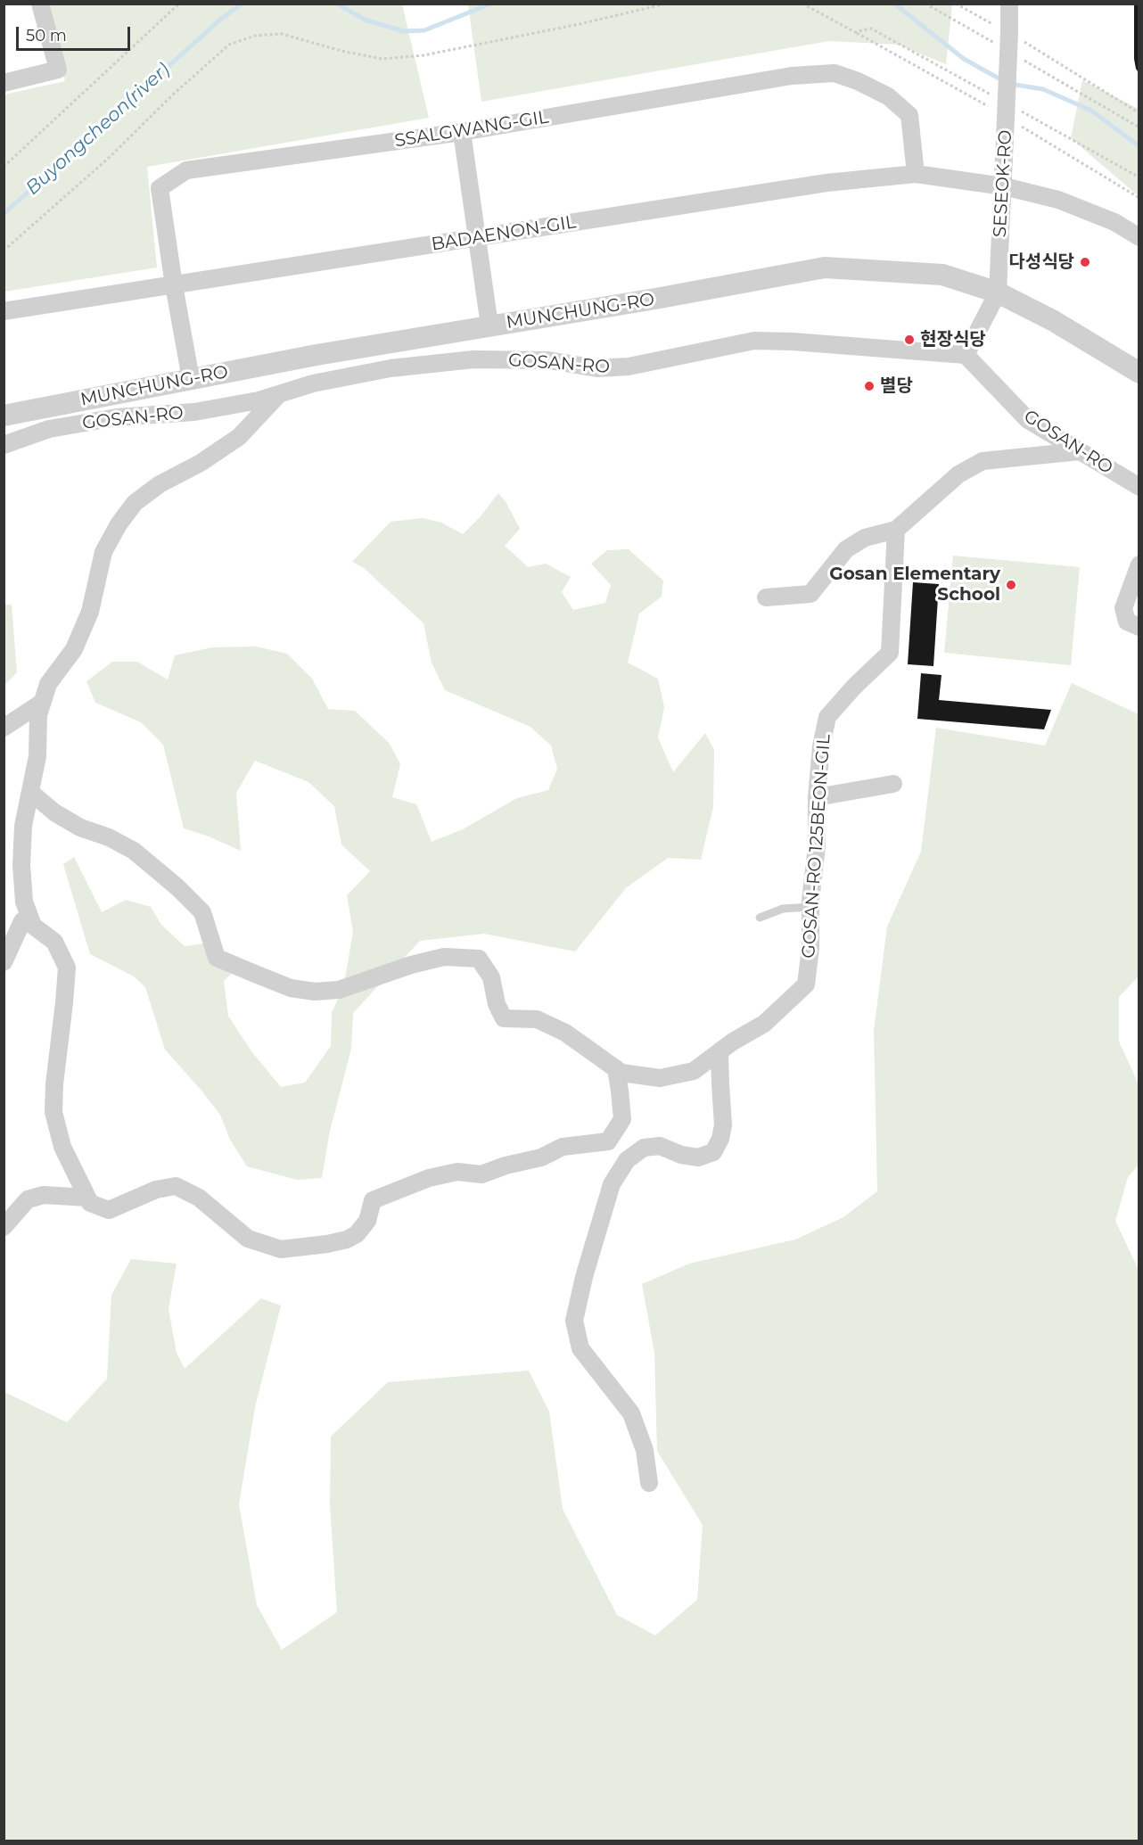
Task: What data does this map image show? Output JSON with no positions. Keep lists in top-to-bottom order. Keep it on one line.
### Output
{"streets":{"street":["SSALGWANG-GIL","SESEOK-RO","BADAENON-GIL","MUNCHUNG-RO","GOSAN-RO","GOSAN-RO 125BEON-GIL"]},"crossings":[["SSALGWANG-GIL","BADAENON-GIL"],["SSALGWANG-GIL","MUNCHUNG-RO"],["SESEOK-RO","BADAENON-GIL"],["SESEOK-RO","MUNCHUNG-RO"],["SESEOK-RO","GOSAN-RO"]],"water":["Buyongcheon(river)"],"places":["다성식당","현장식당","별당","Gosan Elementary School"],"scale_bar":"50 m"}
